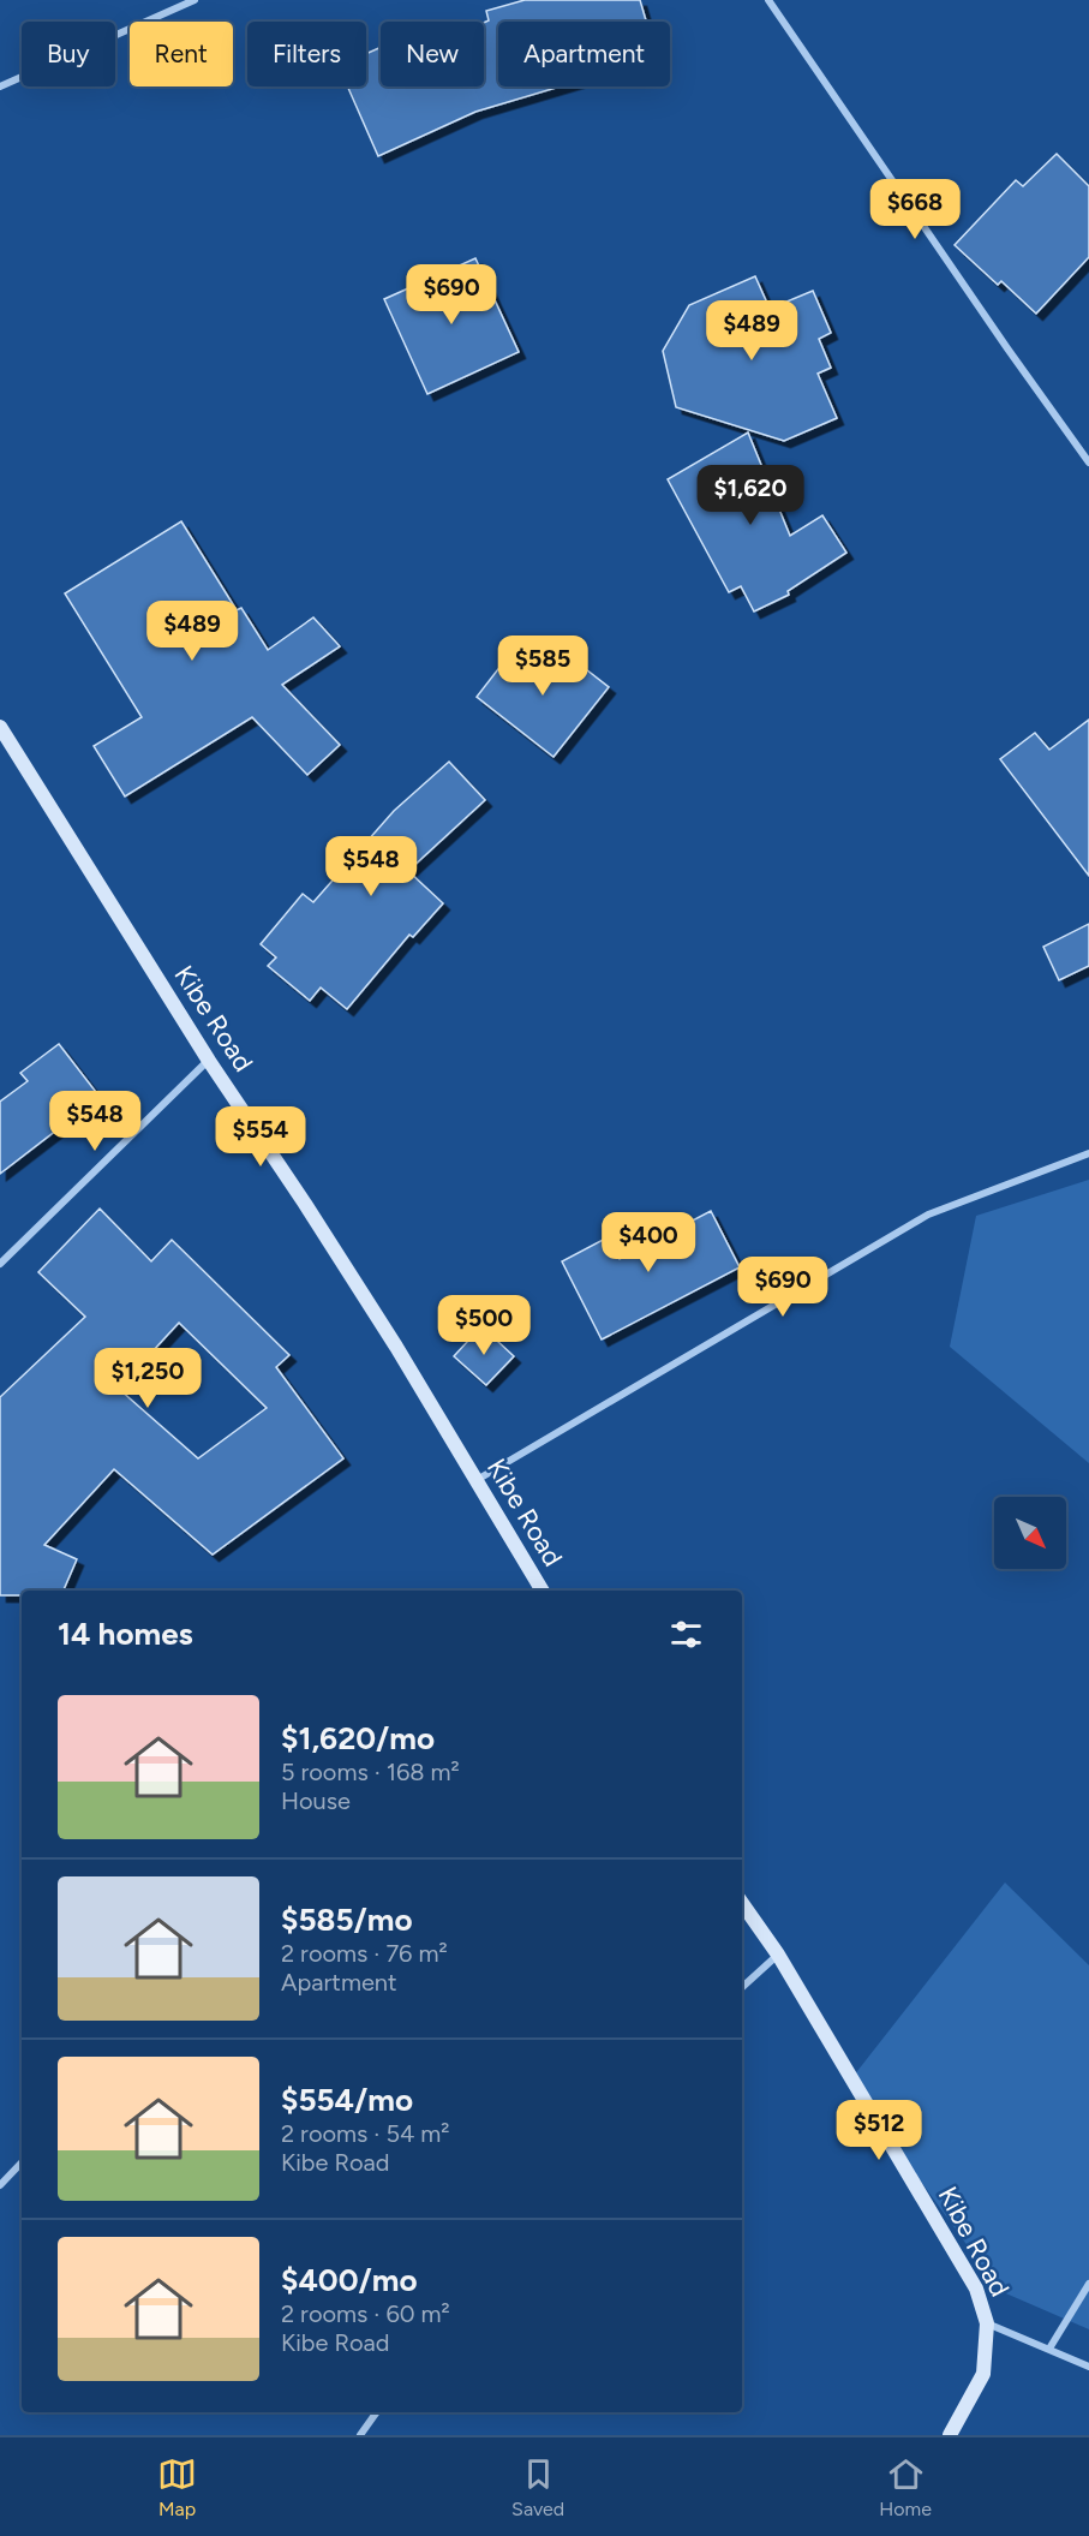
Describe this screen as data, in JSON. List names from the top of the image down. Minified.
{"streets":{"street":["Kibe Road"]},"north":"bottom right","page":{"chip":["Buy","Rent","Filters","New","Apartment"],"price":["$668","$690","$489","$1,620","$489","$585","$548","$548","$554","$400","$690","$500","$1,250","$512"],"heading":"14 homes","list":[{"name":"$1,620/mo","note":"5 rooms · 168 m² · House"},{"name":"$585/mo","note":"2 rooms · 76 m² · Apartment"},{"name":"$554/mo","note":"2 rooms · 54 m² · Kibe Road"},{"name":"$400/mo","note":"2 rooms · 60 m² · Kibe Road"}],"tabs":["Map","Saved","Home"]}}
